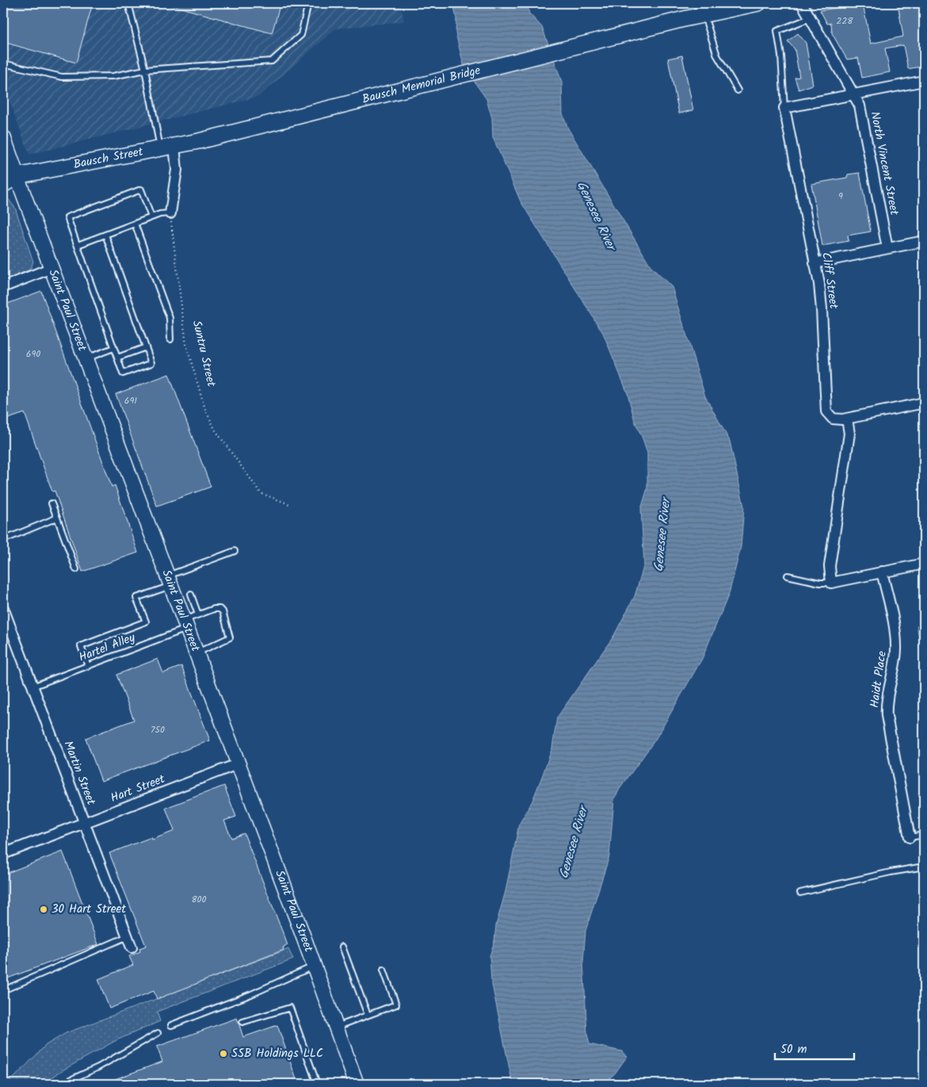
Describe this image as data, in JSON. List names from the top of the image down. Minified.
{"streets":{"main road":["Bausch Memorial Bridge","Bausch Street","Saint Paul Street"],"street":["North Vincent Street","Cliff Street","Haidt Place","Martin Street","Hart Street"],"lane":["Hartel Alley"],"path":["Suntru Street"]},"crossings":[["Bausch Memorial Bridge","Bausch Street"],["Bausch Street","Saint Paul Street"],["Saint Paul Street","Hartel Alley"],["Saint Paul Street","Hart Street"],["Hartel Alley","Martin Street"],["Martin Street","Hart Street"]],"water":["Genesee River"],"places":["30 Hart Street","SSB Holdings LLC"],"house_numbers":["228","9","690","691","750","800"],"scale_bar":"50 m"}
